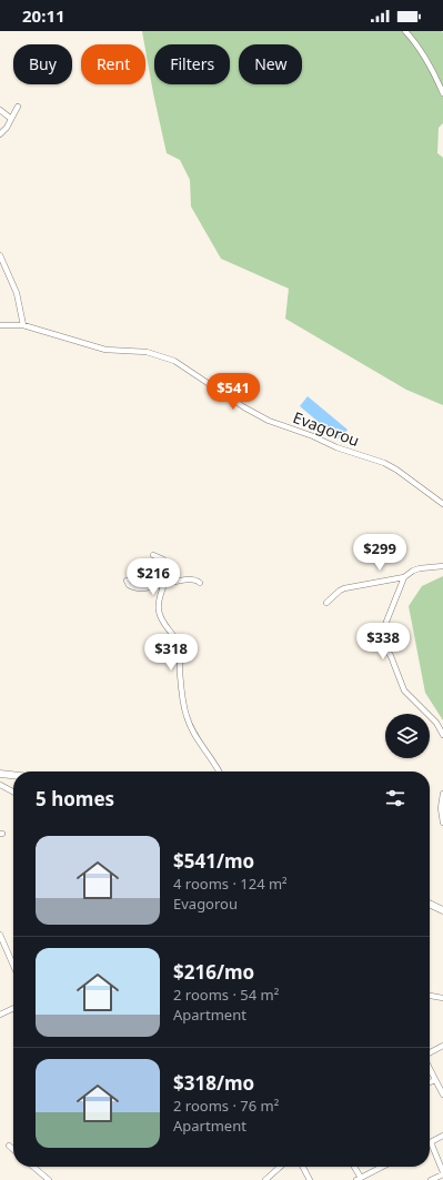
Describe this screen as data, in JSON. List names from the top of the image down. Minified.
{"streets":{"street":["Evagorou"]},"page":{"status":"20:11","chip":["Buy","Rent","Filters","New"],"price":["$541","$299","$216","$338","$318"],"heading":"5 homes","list":[{"name":"$541/mo","note":"4 rooms · 124 m² · Evagorou"},{"name":"$216/mo","note":"2 rooms · 54 m² · Apartment"},{"name":"$318/mo","note":"2 rooms · 76 m² · Apartment"}]}}
